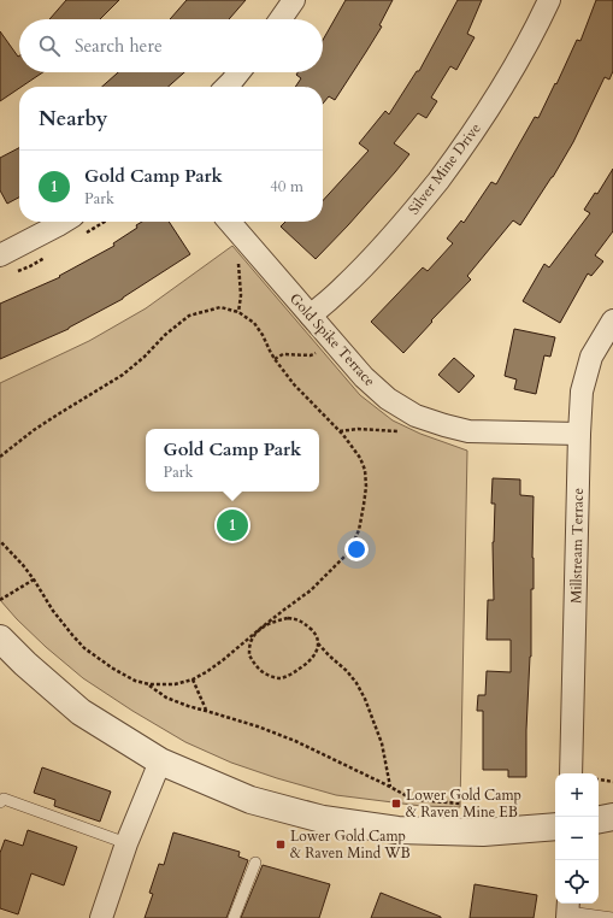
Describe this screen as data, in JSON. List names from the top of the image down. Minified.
{"streets":{"street":["Silver Mine Drive","Gold Spike Terrace","Millstream Terrace"]},"crossings":[["Silver Mine Drive","Gold Spike Terrace"],["Gold Spike Terrace","Millstream Terrace"]],"places":{"transit":["Lower Gold Camp & Raven Mine EB","Lower Gold Camp & Raven Mind WB"]},"page":{"search":"Search here","heading":"Nearby","list":[{"mark":"1","name":"Gold Camp Park","note":"Park","value":"40 m"}],"popup":["Gold Camp Park","Park"],"pins":"1","map_buttons":["+","−"]}}
